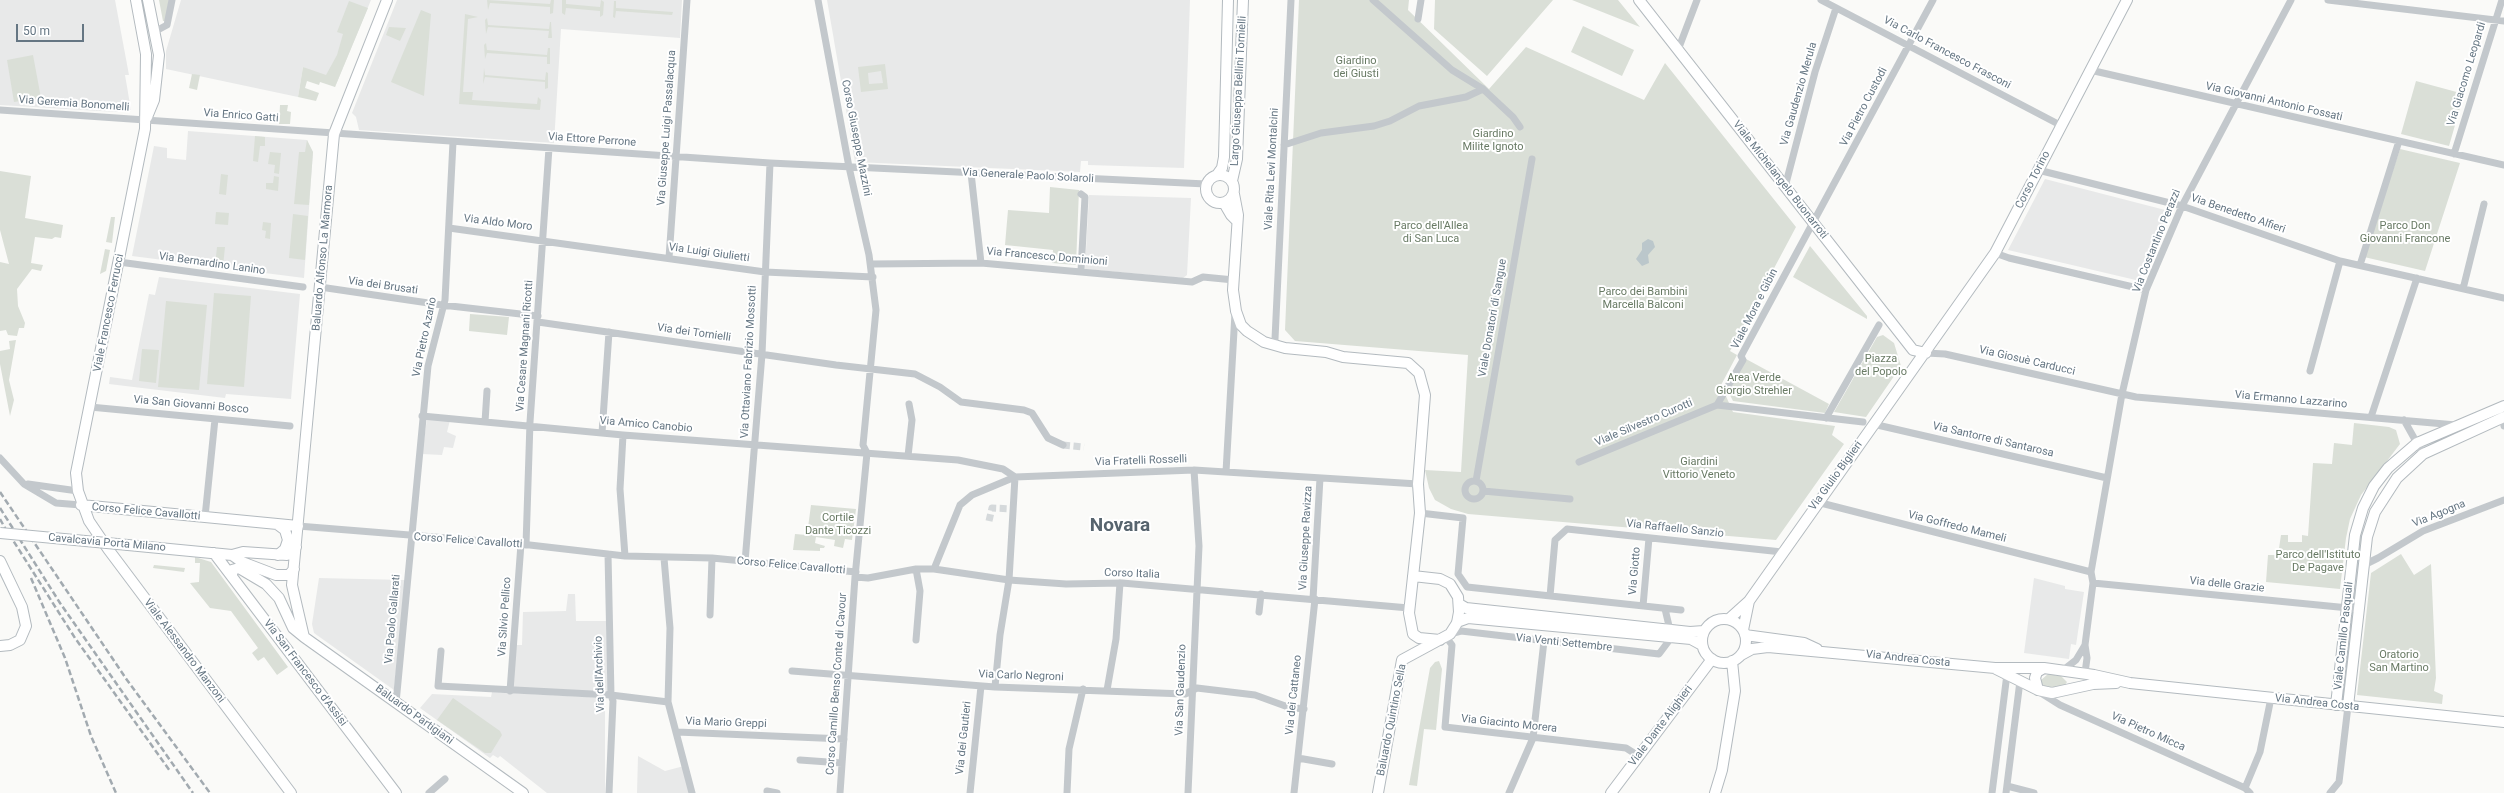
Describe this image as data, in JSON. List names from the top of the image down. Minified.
{"streets":{"street":["Via Carlo Francesco Frasconi","Via Giacomo Leopardi","Largo Giuseppa Bellini Tornielli","Via Gaudenzio Merula","Via Giovanni Antonio Fossati","Via Geremia Bonomelli","Via Pietro Custodi","Via Enrico Gatti","Via Giuseppe Luigi Passalacqua","Corso Giuseppe Mazzini","Via Ettore Perrone","Viale Rita Levi Montalcini","Via Generale Paolo Solaroli","Viale Michelangelo Buonarroti","Corso Torino","Via Benedetto Alfieri","Via Aldo Moro","Via Costantino Perazzi","Via Luigi Giulietti","Via Francesco Dominioni","Baluardo Alfonso La Marmora","Via Bernardino Lanino","Via dei Brusati","Viale Mora e Gibin","Viale Francesco Ferrucci","Viale Donatori di Sangue","Via dei Tornielli","Via Pietro Azario","Via Cesare Magnani Ricotti","Via Giosuè Carducci","Via Ottaviano Fabrizio Mossotti","Via Ermanno Lazzarino","Via San Giovanni Bosco","Viale Silvestro Curotti","Via Amico Canobio","Via Santorre di Santarosa","Via Fratelli Rosselli","Via Giulio Biglieri","Corso Felice Cavallotti","Via Agogna","Via Goffredo Mameli","Via Raffaello Sanzio","Via Giuseppe Ravizza","Cavalcavia Porta Milano","Via Giotto","Corso Italia","Via delle Grazie","Via Silvio Pellico","Via Paolo Gallarati","Viale Camillo Pasquali","Via Venti Settembre","Viale Alessandro Manzoni","Via Andrea Costa","Via San Francesco d'Assisi","Via dell'Archivio","Via Carlo Negroni","Corso Camillo Benso Conte di Cavour","Via San Gaudenzio","Via dei Cattaneo","Baluardo Partigiani","Baluardo Quintino Sella","Via Mario Greppi","Via Giacinto Morera","Viale Dante Alighieri","Via Pietro Micca","Via dei Gautieri"]},"crossings":[["Via Carlo Francesco Frasconi","Via Gaudenzio Merula"],["Via Carlo Francesco Frasconi","Via Pietro Custodi"],["Via Carlo Francesco Frasconi","Corso Torino"],["Via Giacomo Leopardi","Via Giovanni Antonio Fossati"],["Largo Giuseppa Bellini Tornielli","Via Generale Paolo Solaroli"],["Via Gaudenzio Merula","Viale Michelangelo Buonarroti"],["Via Giovanni Antonio Fossati","Corso Torino"],["Via Giovanni Antonio Fossati","Via Costantino Perazzi"],["Via Geremia Bonomelli","Via Enrico Gatti"],["Via Geremia Bonomelli","Viale Francesco Ferrucci"],["Via Pietro Custodi","Viale Michelangelo Buonarroti"],["Via Pietro Custodi","Viale Mora e Gibin"],["Via Enrico Gatti","Via Ettore Perrone"],["Via Enrico Gatti","Baluardo Alfonso La Marmora"],["Via Enrico Gatti","Viale Francesco Ferrucci"],["Via Giuseppe Luigi Passalacqua","Via Ettore Perrone"],["Via Giuseppe Luigi Passalacqua","Via Luigi Giulietti"],["Corso Giuseppe Mazzini","Via Ettore Perrone"],["Corso Giuseppe Mazzini","Via Generale Paolo Solaroli"],["Corso Giuseppe Mazzini","Via Luigi Giulietti"],["Corso Giuseppe Mazzini","Via Francesco Dominioni"],["Corso Giuseppe Mazzini","Via dei Tornielli"],["Corso Giuseppe Mazzini","Via Amico Canobio"],["Corso Giuseppe Mazzini","Via Fratelli Rosselli"],["Via Ettore Perrone","Via Generale Paolo Solaroli"],["Via Ettore Perrone","Baluardo Alfonso La Marmora"],["Via Ettore Perrone","Via Pietro Azario"],["Via Ettore Perrone","Via Cesare Magnani Ricotti"],["Via Ettore Perrone","Via Ottaviano Fabrizio Mossotti"],["Viale Michelangelo Buonarroti","Corso Torino"],["Viale Michelangelo Buonarroti","Viale Mora e Gibin"],["Viale Michelangelo Buonarroti","Via Giosuè Carducci"],["Viale Michelangelo Buonarroti","Via Giulio Biglieri"],["Corso Torino","Via Benedetto Alfieri"],["Corso Torino","Via Giosuè Carducci"],["Corso Torino","Via Giulio Biglieri"],["Via Benedetto Alfieri","Via Costantino Perazzi"],["Via Aldo Moro","Via Luigi Giulietti"],["Via Aldo Moro","Via Pietro Azario"],["Via Aldo Moro","Via Cesare Magnani Ricotti"],["Via Costantino Perazzi","Via Giosuè Carducci"],["Via Costantino Perazzi","Via Ermanno Lazzarino"],["Via Costantino Perazzi","Via Santorre di Santarosa"],["Via Costantino Perazzi","Via Goffredo Mameli"],["Via Costantino Perazzi","Via delle Grazie"],["Via Costantino Perazzi","Via Andrea Costa"],["Via Luigi Giulietti","Via Cesare Magnani Ricotti"],["Via Luigi Giulietti","Via Ottaviano Fabrizio Mossotti"],["Baluardo Alfonso La Marmora","Via dei Brusati"],["Baluardo Alfonso La Marmora","Corso Felice Cavallotti"],["Baluardo Alfonso La Marmora","Baluardo Partigiani"],["Via Bernardino Lanino","Viale Francesco Ferrucci"],["Via dei Brusati","Via dei Tornielli"],["Via dei Brusati","Via Pietro Azario"],["Via dei Brusati","Via Cesare Magnani Ricotti"],["Viale Mora e Gibin","Viale Silvestro Curotti"],["Viale Mora e Gibin","Via Santorre di Santarosa"],["Viale Francesco Ferrucci","Via San Giovanni Bosco"],["Viale Francesco Ferrucci","Corso Felice Cavallotti"],["Viale Francesco Ferrucci","Viale Alessandro Manzoni"],["Via dei Tornielli","Via Cesare Magnani Ricotti"],["Via dei Tornielli","Via Ottaviano Fabrizio Mossotti"],["Via Pietro Azario","Via Amico Canobio"],["Via Pietro Azario","Corso Felice Cavallotti"],["Via Pietro Azario","Via Paolo Gallarati"],["Via Cesare Magnani Ricotti","Via Amico Canobio"],["Via Cesare Magnani Ricotti","Corso Felice Cavallotti"],["Via Cesare Magnani Ricotti","Via Silvio Pellico"],["Via Giosuè Carducci","Via Ermanno Lazzarino"],["Via Giosuè Carducci","Via Giulio Biglieri"],["Via Ottaviano Fabrizio Mossotti","Via Amico Canobio"],["Via Ottaviano Fabrizio Mossotti","Corso Felice Cavallotti"],["Via Ermanno Lazzarino","Viale Camillo Pasquali"],["Viale Silvestro Curotti","Via Santorre di Santarosa"],["Via Amico Canobio","Via Fratelli Rosselli"],["Via Santorre di Santarosa","Via Giulio Biglieri"],["Via Fratelli Rosselli","Via Giuseppe Ravizza"],["Via Fratelli Rosselli","Via San Gaudenzio"],["Via Giulio Biglieri","Via Goffredo Mameli"],["Via Giulio Biglieri","Via Raffaello Sanzio"],["Via Giulio Biglieri","Via Venti Settembre"],["Via Giulio Biglieri","Via Andrea Costa"],["Via Giulio Biglieri","Viale Dante Alighieri"],["Corso Felice Cavallotti","Corso Italia"],["Corso Felice Cavallotti","Via Silvio Pellico"],["Corso Felice Cavallotti","Via Paolo Gallarati"],["Corso Felice Cavallotti","Viale Alessandro Manzoni"],["Corso Felice Cavallotti","Via dell'Archivio"],["Corso Felice Cavallotti","Corso Camillo Benso Conte di Cavour"],["Corso Felice Cavallotti","Via Mario Greppi"],["Via Agogna","Viale Camillo Pasquali"],["Via Raffaello Sanzio","Via Giotto"],["Via Giuseppe Ravizza","Corso Italia"],["Via Giuseppe Ravizza","Via dei Cattaneo"],["Cavalcavia Porta Milano","Via San Francesco d'Assisi"],["Corso Italia","Via Venti Settembre"],["Corso Italia","Corso Camillo Benso Conte di Cavour"],["Corso Italia","Via San Gaudenzio"],["Corso Italia","Via dei Cattaneo"],["Corso Italia","Baluardo Quintino Sella"],["Corso Italia","Via Giacinto Morera"],["Via delle Grazie","Viale Camillo Pasquali"],["Via Paolo Gallarati","Baluardo Partigiani"],["Viale Camillo Pasquali","Via Andrea Costa"],["Via Venti Settembre","Via Andrea Costa"],["Via Venti Settembre","Baluardo Quintino Sella"],["Via Venti Settembre","Via Giacinto Morera"],["Via Venti Settembre","Viale Dante Alighieri"],["Via Andrea Costa","Viale Dante Alighieri"],["Via Andrea Costa","Via Pietro Micca"],["Via San Francesco d'Assisi","Baluardo Partigiani"],["Via Carlo Negroni","Corso Camillo Benso Conte di Cavour"],["Via Carlo Negroni","Via San Gaudenzio"],["Via Carlo Negroni","Via dei Cattaneo"],["Via Carlo Negroni","Via dei Gautieri"],["Corso Camillo Benso Conte di Cavour","Via Mario Greppi"],["Baluardo Quintino Sella","Via Giacinto Morera"],["Via Giacinto Morera","Viale Dante Alighieri"]],"districts":["Novara"],"parks":["Giardino dei Giusti","Giardino Milite Ignoto","Parco dell'Allea di San Luca","Parco Don Giovanni Francone","Parco dei Bambini Marcella Balconi","Piazza del Popolo","Area Verde Giorgio Strehler","Giardini Vittorio Veneto","Cortile Dante Ticozzi","Parco dell'Istituto De Pagave","Oratorio San Martino"],"scale_bar":"50 m"}
